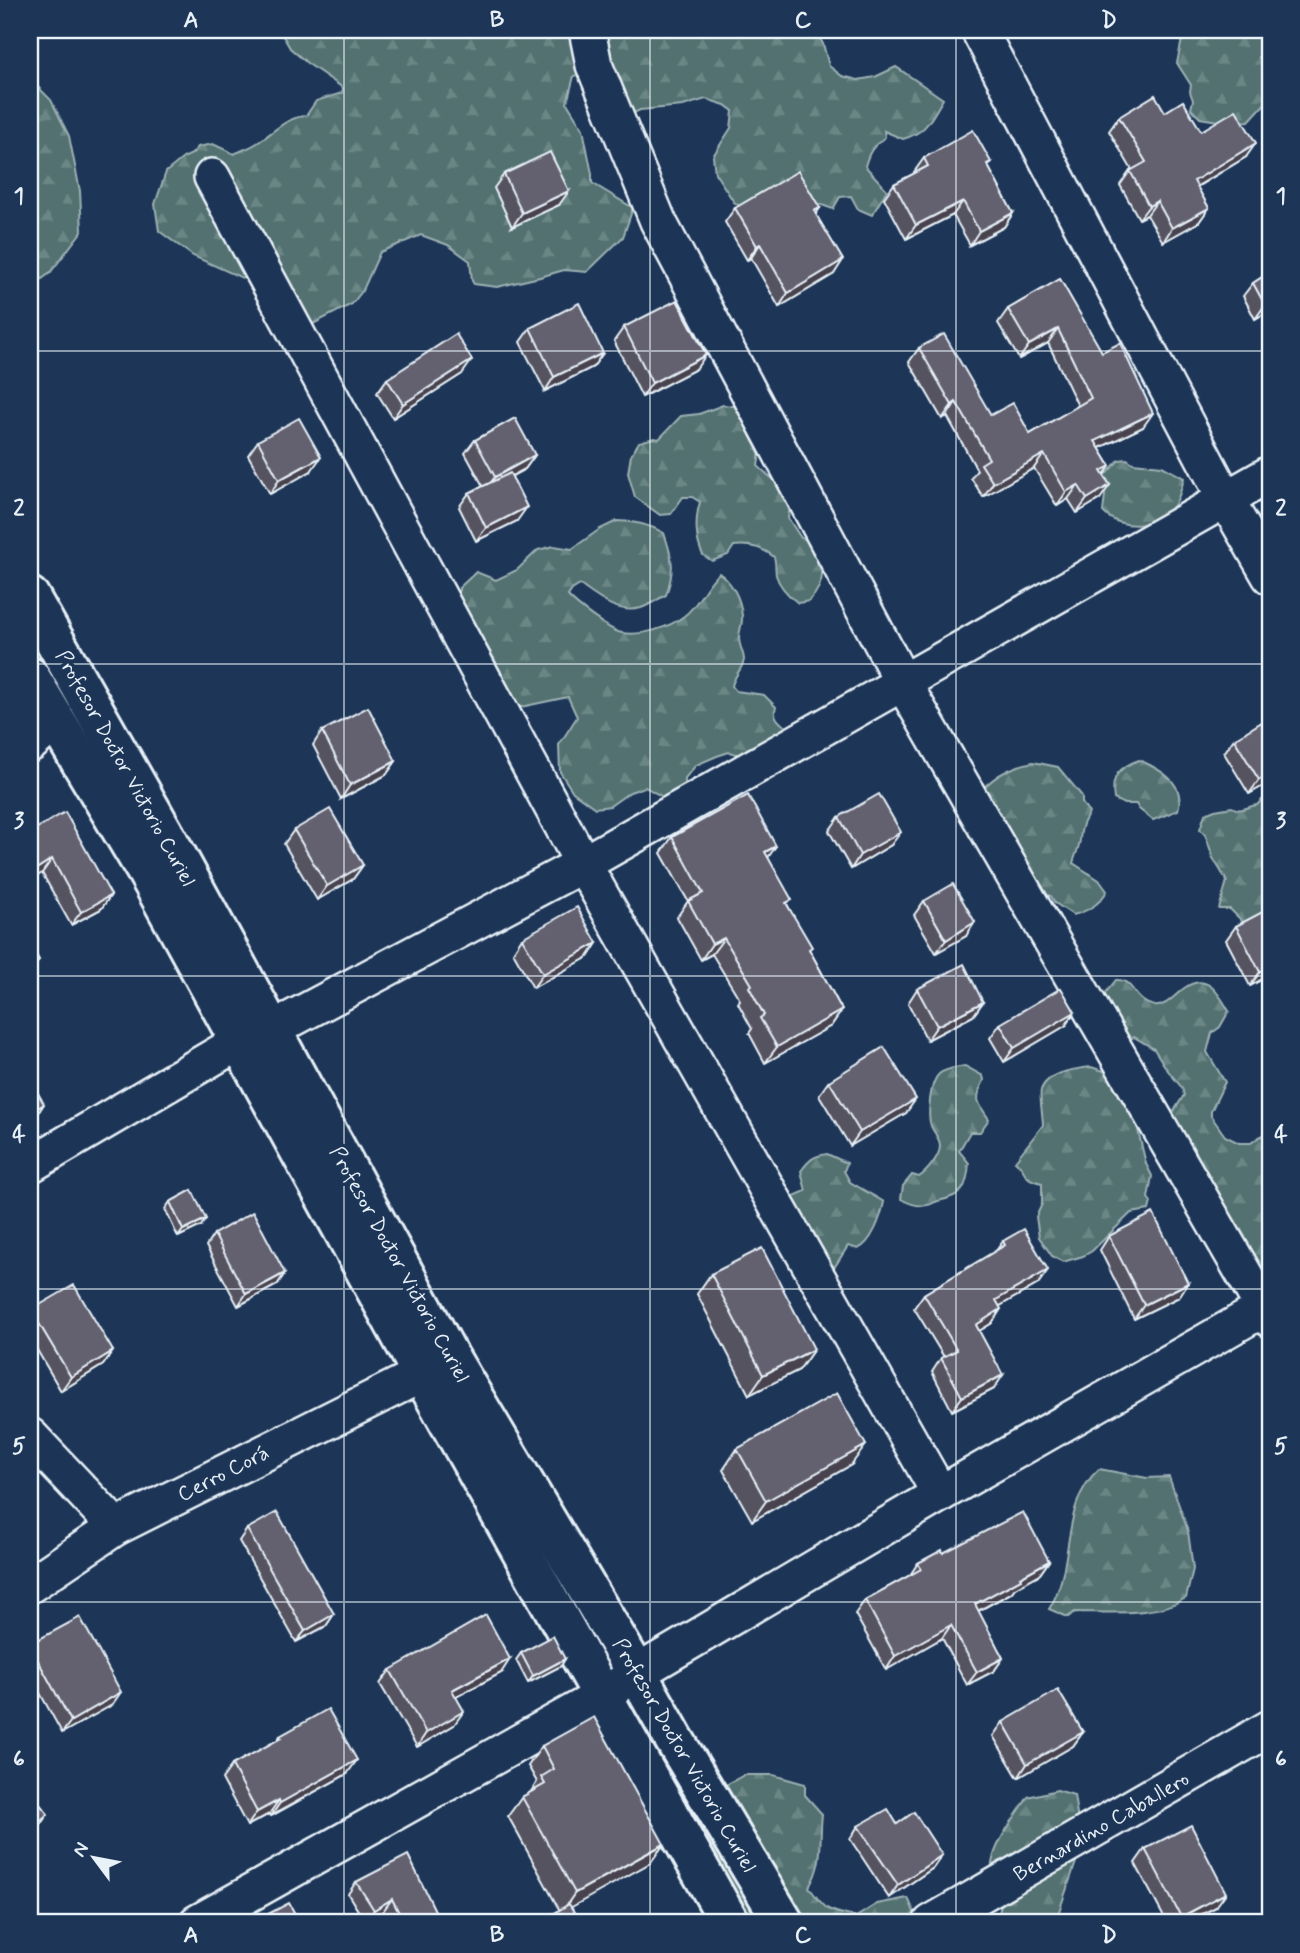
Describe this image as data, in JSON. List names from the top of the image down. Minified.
{"streets":{"main road":["Profesor Doctor Victorio Curiel"],"street":["Cerro Corá","Bernardino Caballero"]},"crossings":[["Profesor Doctor Victorio Curiel","Cerro Corá"]],"north":"top left","grid":{"columns":["A","B","C","D"],"rows":["1","2","3","4","5","6"]}}
